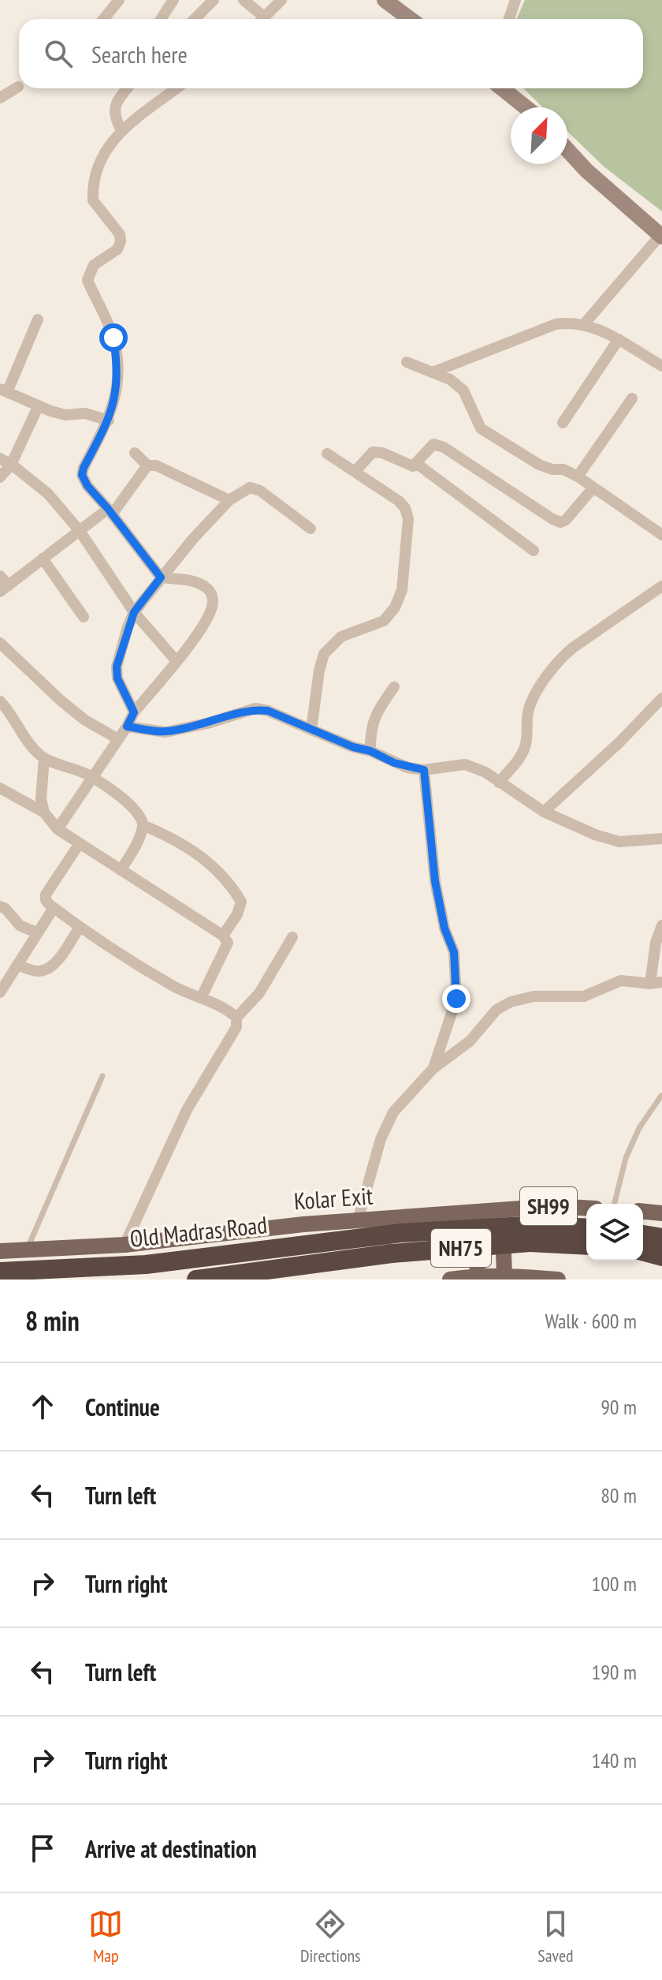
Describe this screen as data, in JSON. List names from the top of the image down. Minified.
{"streets":{"highway":["Old Madras Road","NH75"],"main road":["Kolar Exit","SH99"]},"crossings":[["Kolar Exit","SH99"],["Old Madras Road","NH75"]],"north":"top right","page":{"search":"Search here","heading":["8 min","Walk · 600 m"],"list":[["Continue","90 m"],["Turn left","80 m"],["Turn right","100 m"],["Turn left","190 m"],["Turn right","140 m"],"Arrive at destination"],"nav":["Map","Directions","Saved"]}}
